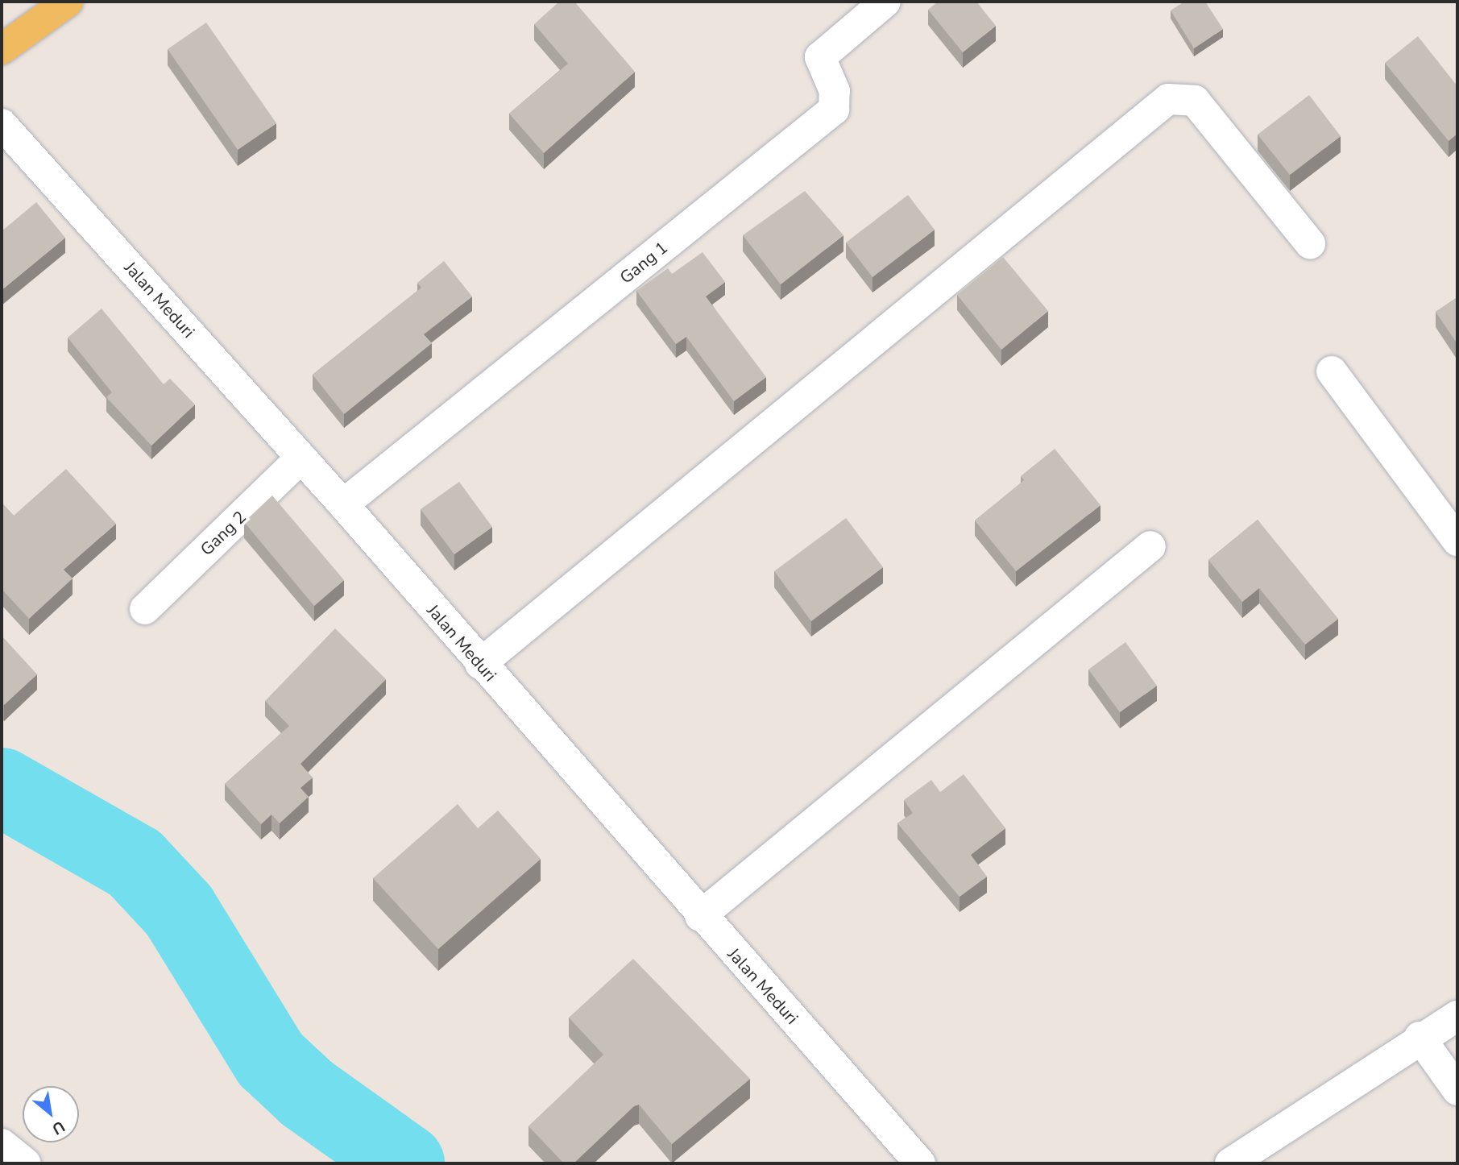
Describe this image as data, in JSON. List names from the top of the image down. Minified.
{"streets":{"street":["Gang 1","Jalan Meduri","Gang 2"]},"crossings":[["Gang 1","Jalan Meduri"],["Jalan Meduri","Gang 2"]],"north":"bottom right"}
